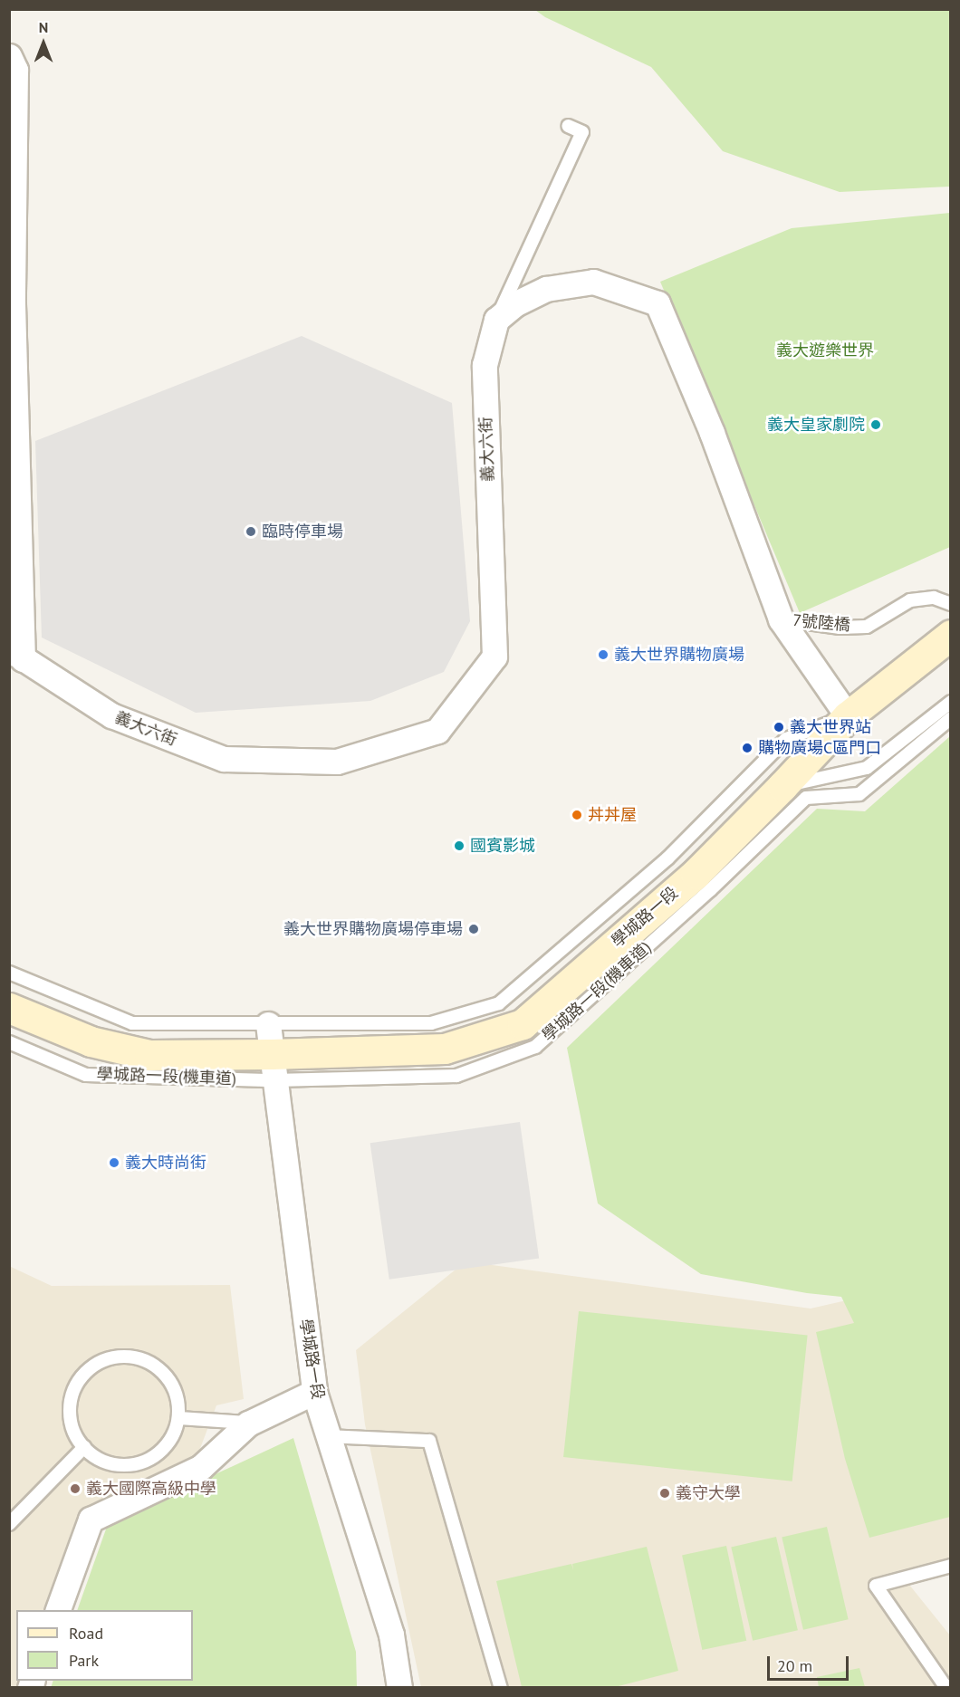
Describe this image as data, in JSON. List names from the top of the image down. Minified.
{"streets":{"main road":["學城路一段"],"street":["義大六街"],"lane":["7號陸橋","學城路一段(機車道)"]},"crossings":[["學城路一段","學城路一段(機車道)"]],"parks":["義大遊樂世界"],"places":["義大皇家劇院","臨時停車場","義大世界購物廣場","義大世界站","購物廣場C區門口","丼丼屋","國賓影城","義大世界購物廣場停車場","義大時尚街","義大國際高級中學","義守大學"],"legend":["Road","Park"],"scale_bar":"20 m","north":"top"}
